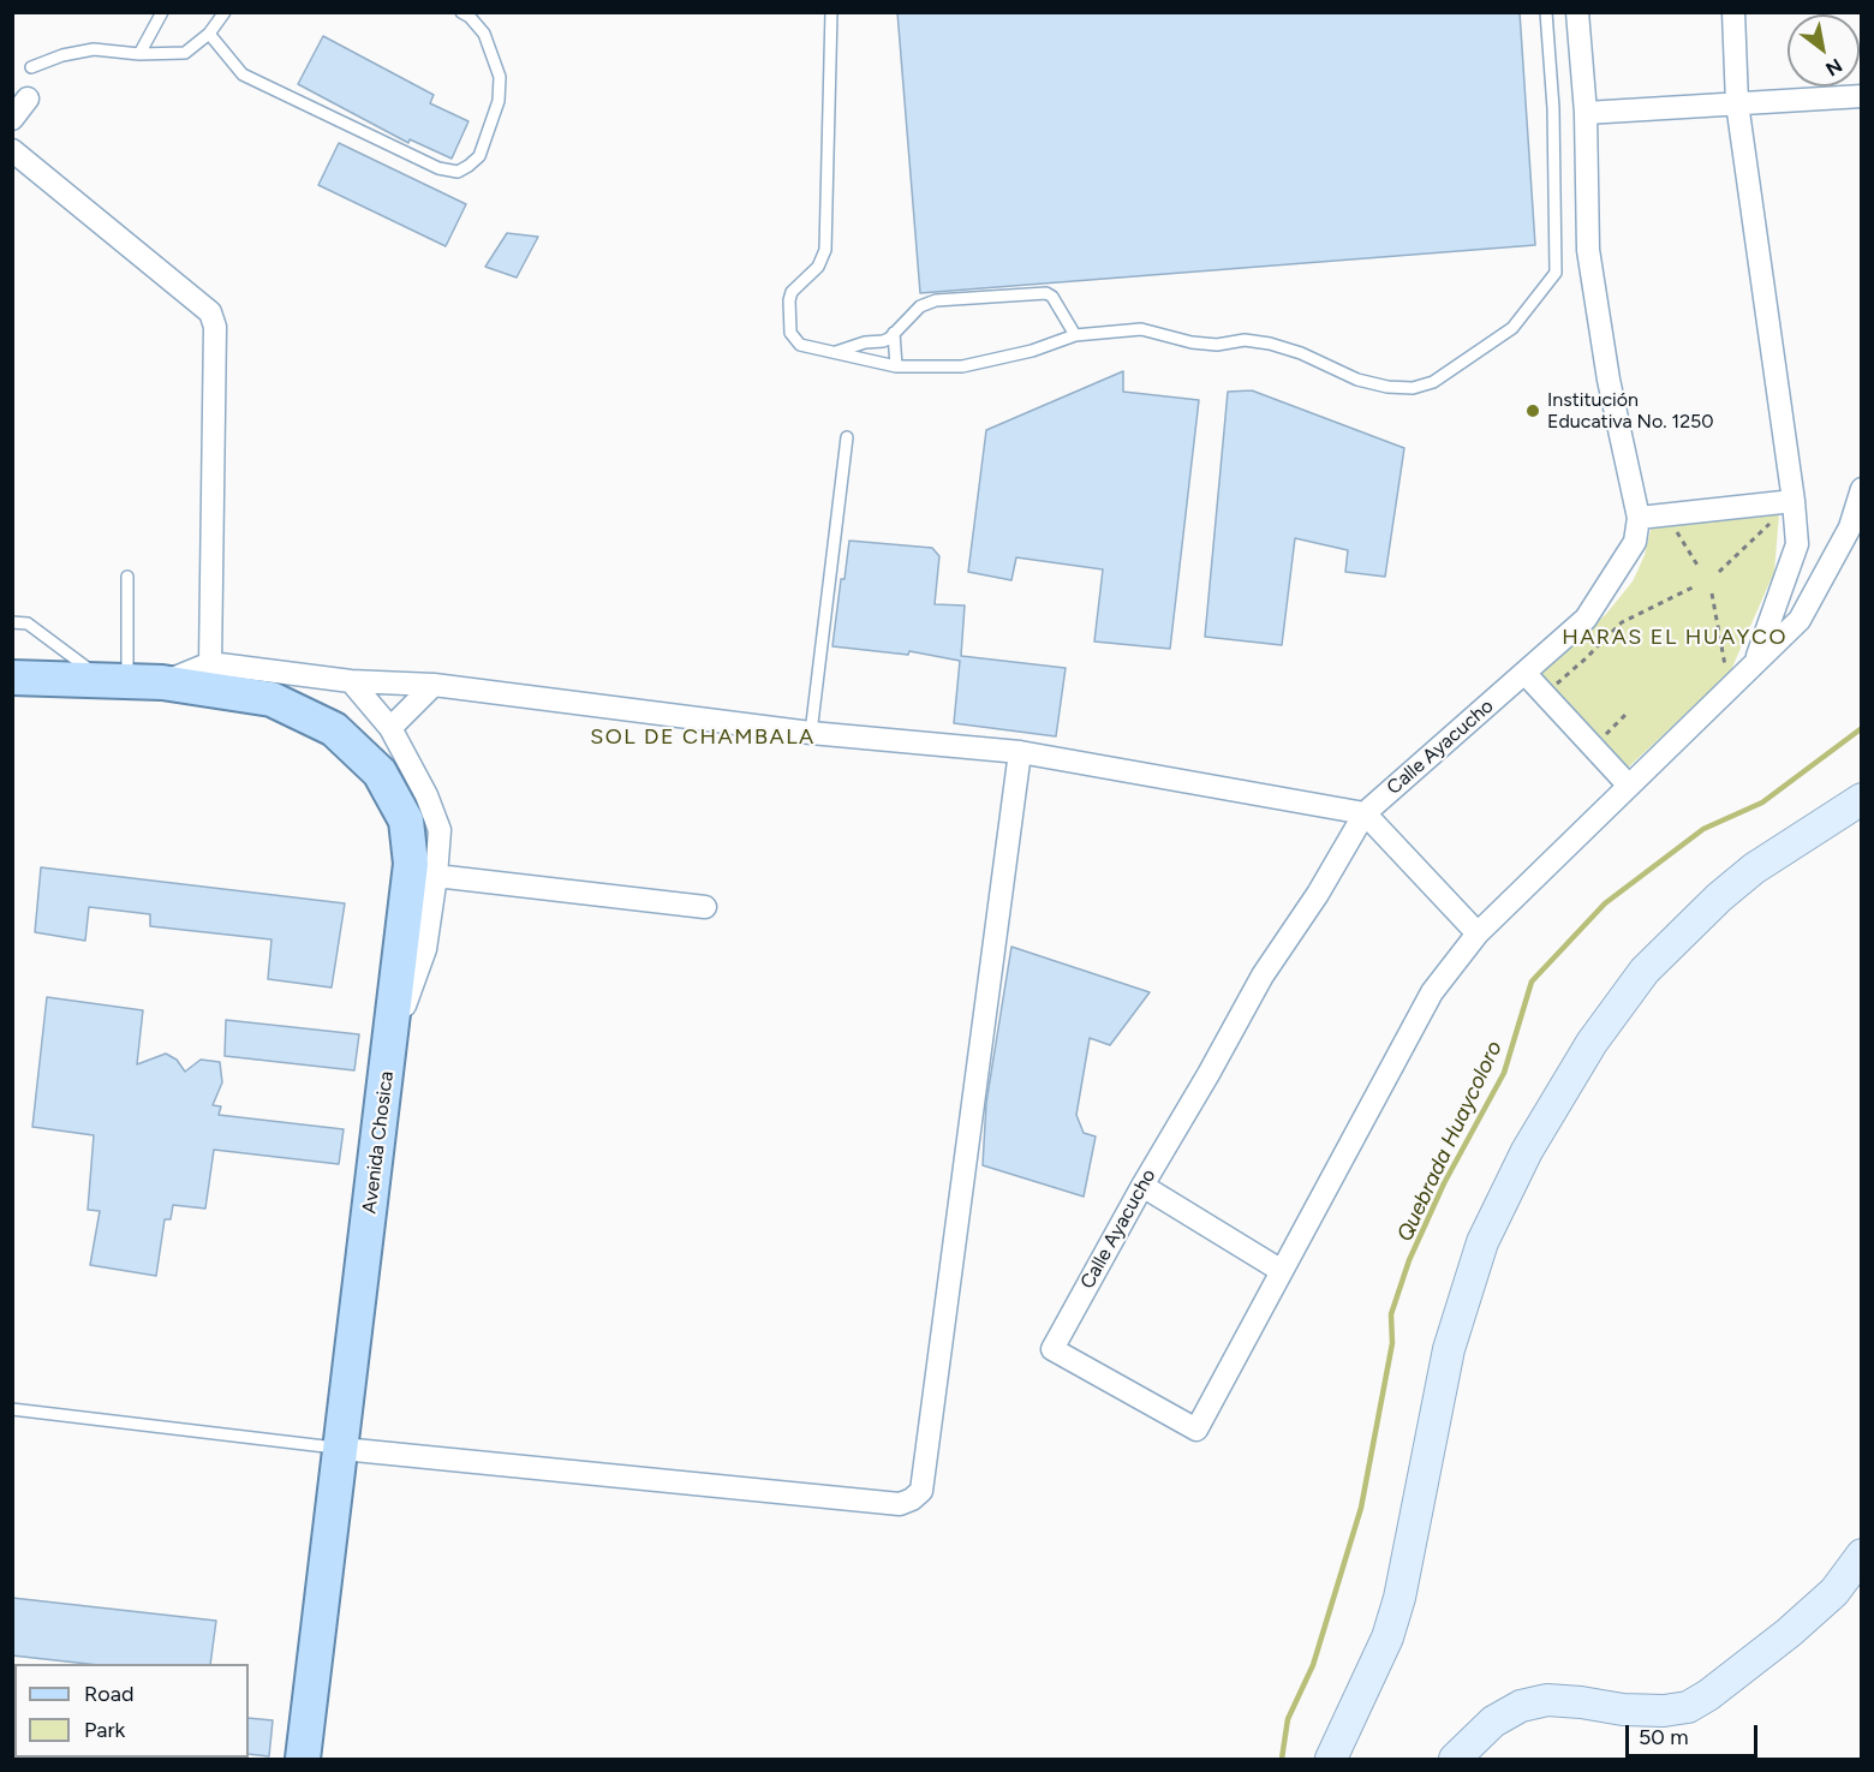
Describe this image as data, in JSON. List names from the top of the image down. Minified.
{"streets":{"main road":["Avenida Chosica"],"street":["Calle Ayacucho"]},"districts":["HARAS EL HUAYCO","SOL DE CHAMBALA"],"water":["Quebrada Huaycoloro"],"places":["Institución Educativa No. 1250"],"legend":["Road","Park"],"scale_bar":"50 m","north":"bottom right"}
